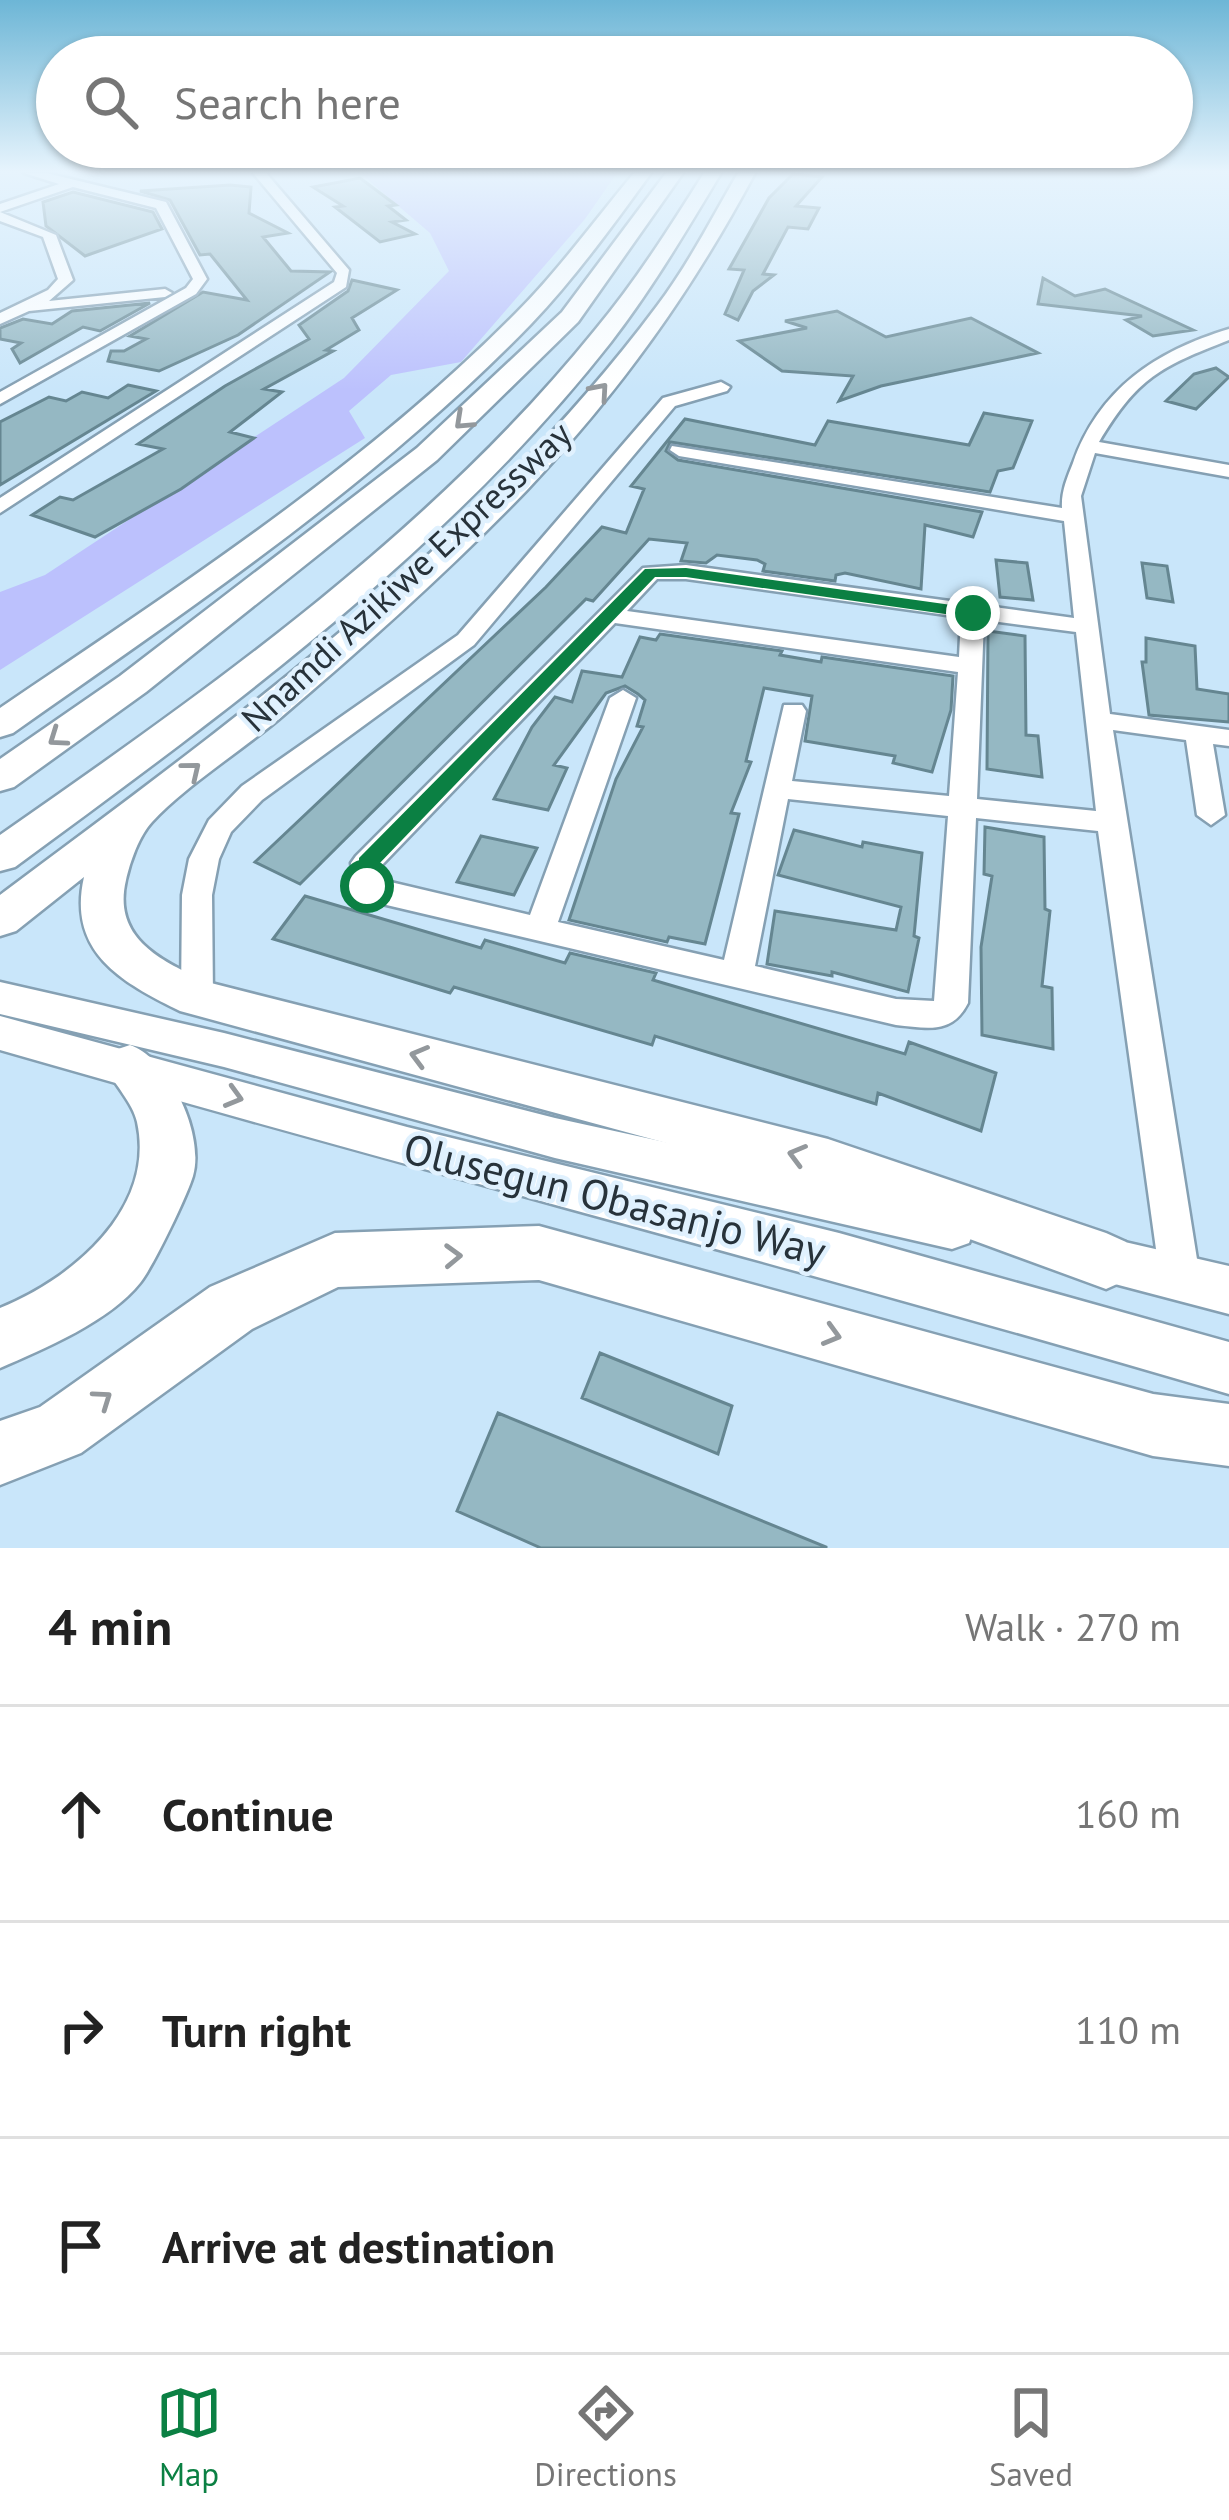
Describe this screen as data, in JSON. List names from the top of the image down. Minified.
{"streets":{"highway":["Nnamdi Azikiwe Expressway"],"main road":["Olusegun Obasanjo Way"]},"page":{"search":"Search here","heading":["4 min","Walk · 270 m"],"list":[["Continue","160 m"],["Turn right","110 m"],"Arrive at destination"],"nav":["Map","Directions","Saved"]}}
